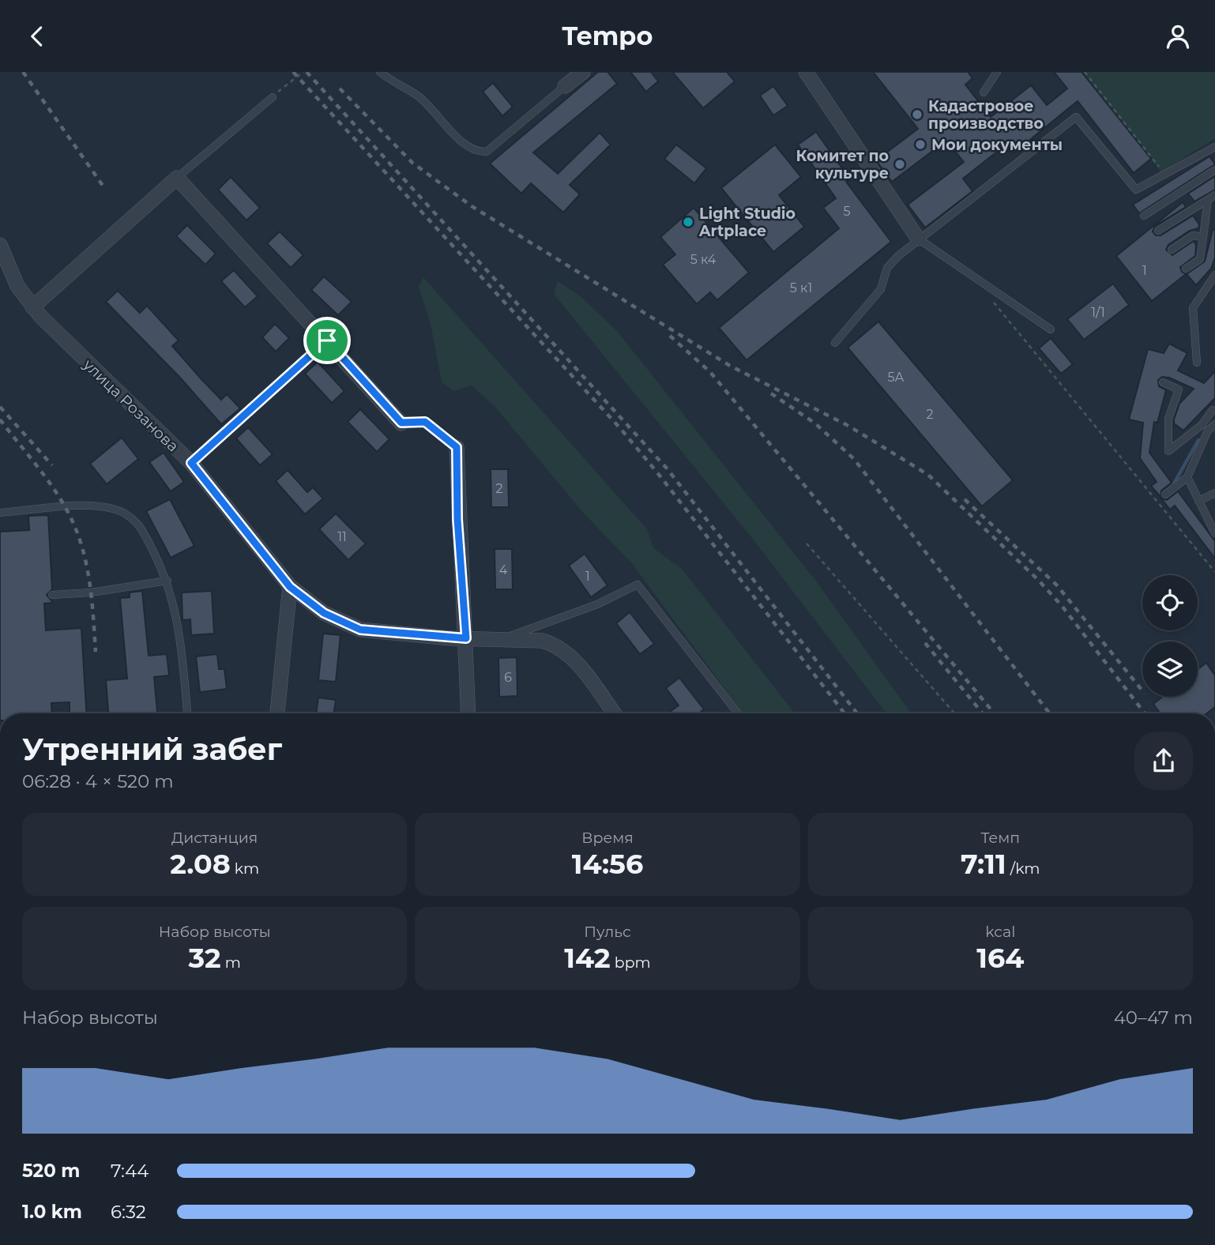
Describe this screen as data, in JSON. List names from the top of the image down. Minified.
{"streets":{"street":["улица Розанова"]},"places":["Кадастровое производство","Мои документы","Комитет по культуре","Light Studio Artplace"],"house_numbers":["5","5 к4","1","5 к1","1/1","5А","2","2","11","4","1","6"],"page":{"header":"Tempo","heading":["Утренний забег","06:28 · 4 × 520 m"],"stats":[["Дистанция","2.08 km"],["Время","14:56"],["Темп","7:11 /km"],["Набор высоты","32 m"],["Пульс","142 bpm"],["kcal","164"]],"chart":["Набор высоты","40–47 m"],"list":[{"name":"520 m","note":"7:44"},{"name":"1.0 km","note":"6:32"}]}}
